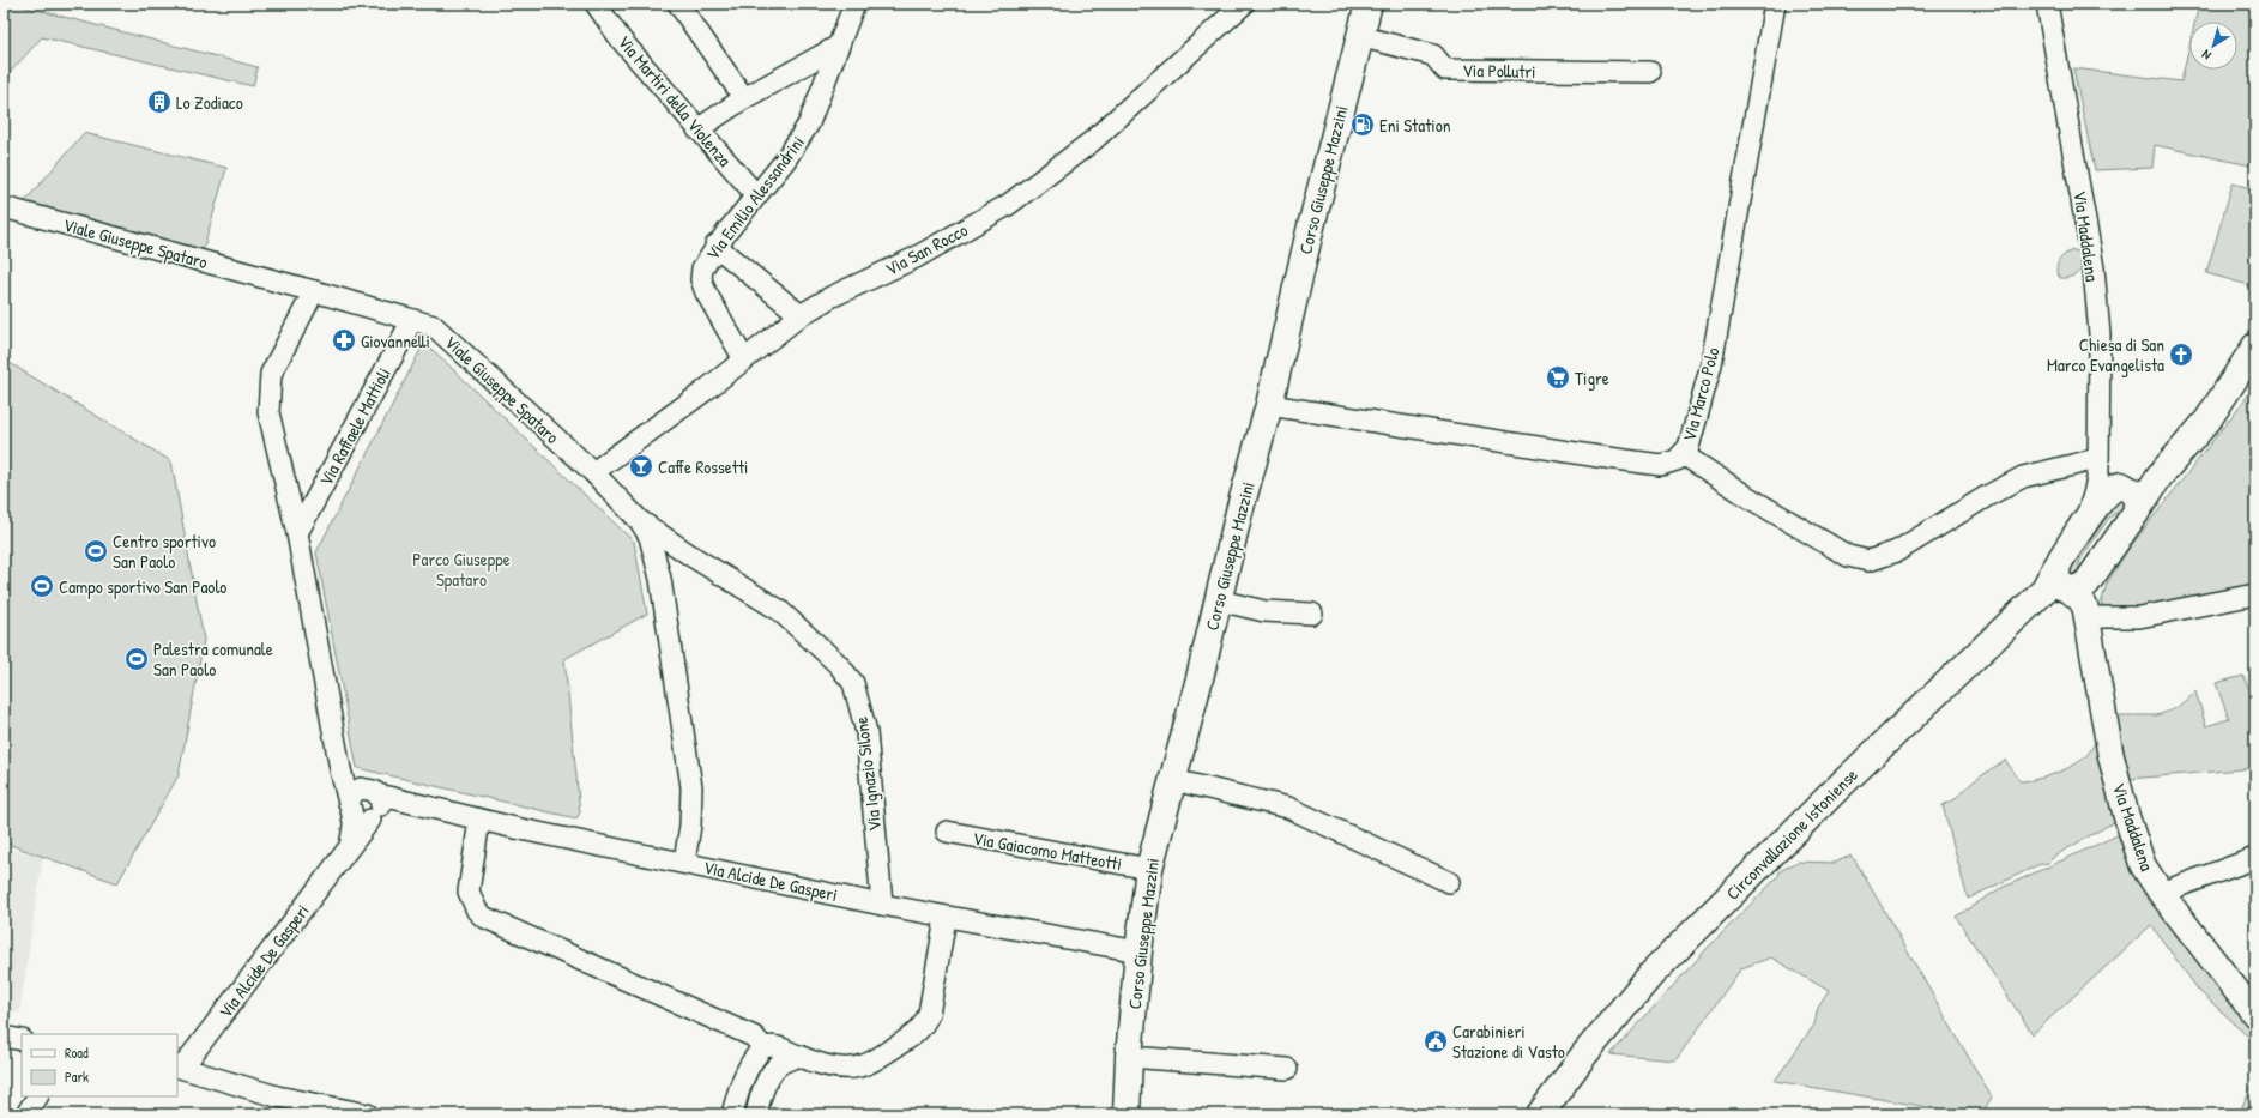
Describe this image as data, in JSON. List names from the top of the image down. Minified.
{"streets":{"main road":["Corso Giuseppe Mazzini","Circonvallazione Istoniense"],"street":["Via Pollutri","Via Martiri della Violenza","Via Emilio Alessandrini","Via Maddalena","Viale Giuseppe Spataro","Via San Rocco","Via Marco Polo","Via Raffaele Mattioli","Via Ignazio Silone","Via Gaiacomo Matteotti","Via Alcide De Gasperi"]},"crossings":[["Via Pollutri","Corso Giuseppe Mazzini"],["Via Martiri della Violenza","Via Emilio Alessandrini"],["Corso Giuseppe Mazzini","Via Marco Polo"],["Corso Giuseppe Mazzini","Via Gaiacomo Matteotti"],["Corso Giuseppe Mazzini","Via Alcide De Gasperi"],["Via Emilio Alessandrini","Via San Rocco"],["Via Maddalena","Circonvallazione Istoniense"],["Viale Giuseppe Spataro","Via San Rocco"],["Viale Giuseppe Spataro","Via Raffaele Mattioli"],["Viale Giuseppe Spataro","Via Ignazio Silone"],["Viale Giuseppe Spataro","Via Alcide De Gasperi"],["Via Ignazio Silone","Via Alcide De Gasperi"]],"parks":["Parco Giuseppe Spataro"],"places":{"building":["Lo Zodiaco"],"fuel station":["Eni Station"],"pharmacy":["Giovannelli"],"church":["Chiesa di San Marco Evangelista"],"supermarket":["Tigre"],"bar":["Caffe Rossetti"],"sports":["Centro sportivo San Paolo","Campo sportivo San Paolo","Palestra comunale San Paolo"],"public building":["Carabinieri Stazione di Vasto"]},"legend":["Road","Park"],"north":"bottom left"}
